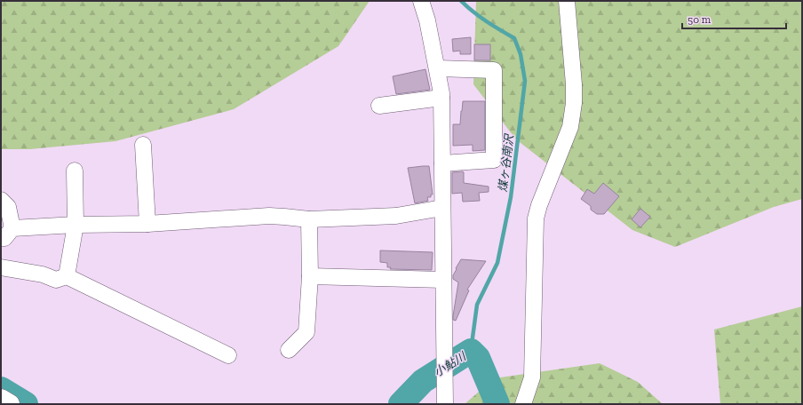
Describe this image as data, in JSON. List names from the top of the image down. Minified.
{"water":["煤ヶ谷南沢","小鮎川"],"scale_bar":"50 m"}
